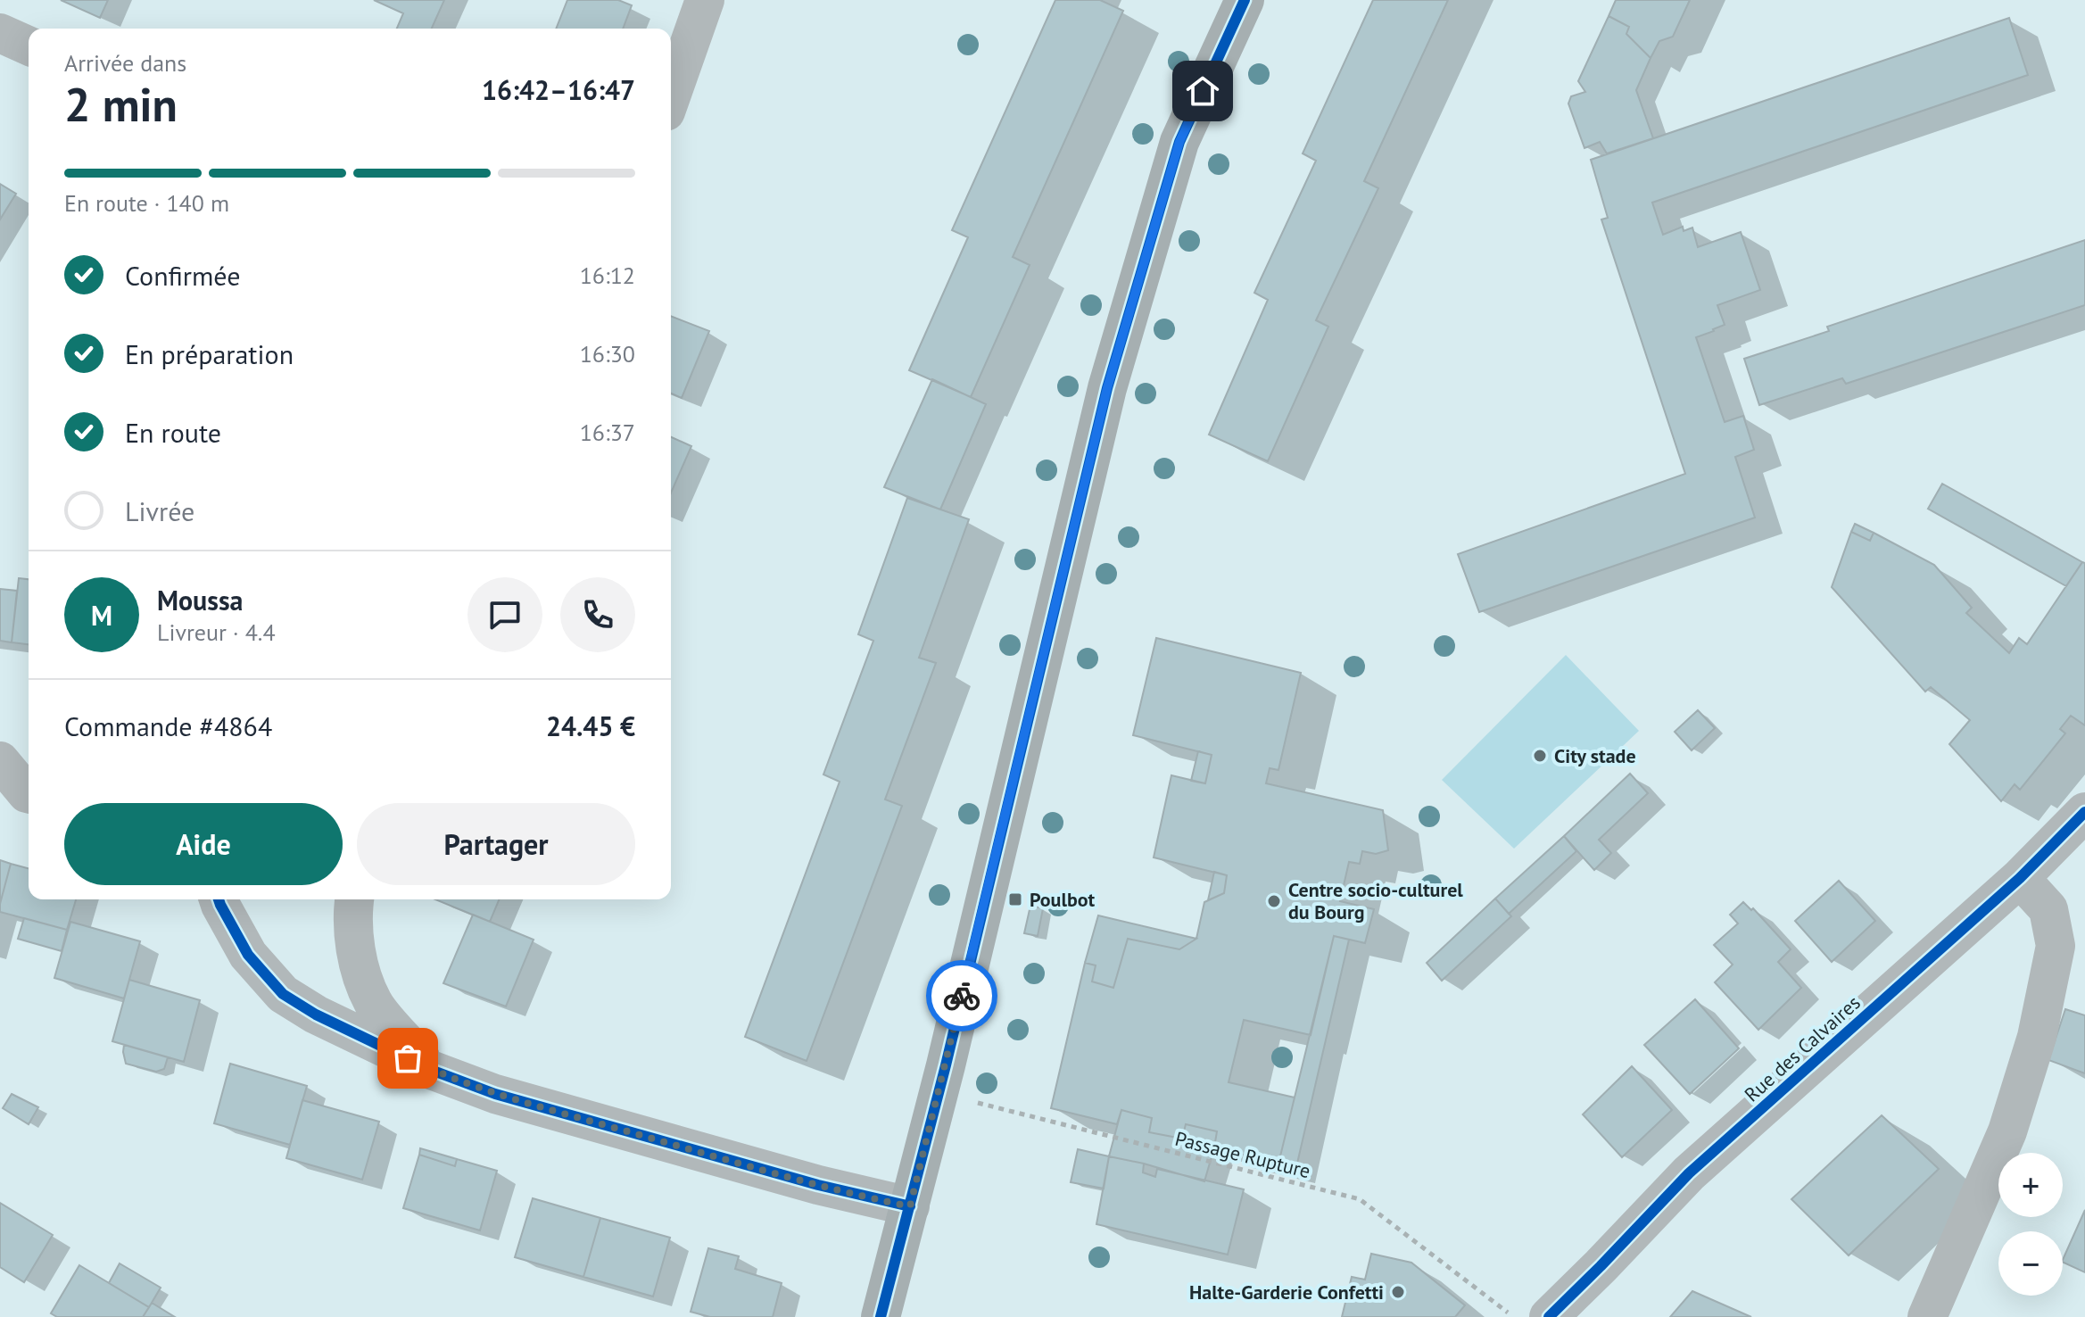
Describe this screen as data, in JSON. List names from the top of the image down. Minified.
{"streets":{"street":["Rue des Calvaires"],"path":["Passage Rupture"]},"places":{"other":["City stade","Centre socio-culturel du Bourg","Halte-Garderie Confetti"],"transit":["Poulbot"]},"page":{"heading":["2 min","Arrivée dans","16:42–16:47"],"panel":["Moussa","Livreur · 4.4","Commande #4864","24.45 €"],"bar":"En route · 140 m","list":[["Confirmée","16:12"],["En préparation","16:30"],["En route","16:37"],"Livrée"],"round":"M","buttons":["Aide","Partager"],"map_buttons":["+","−"]}}
